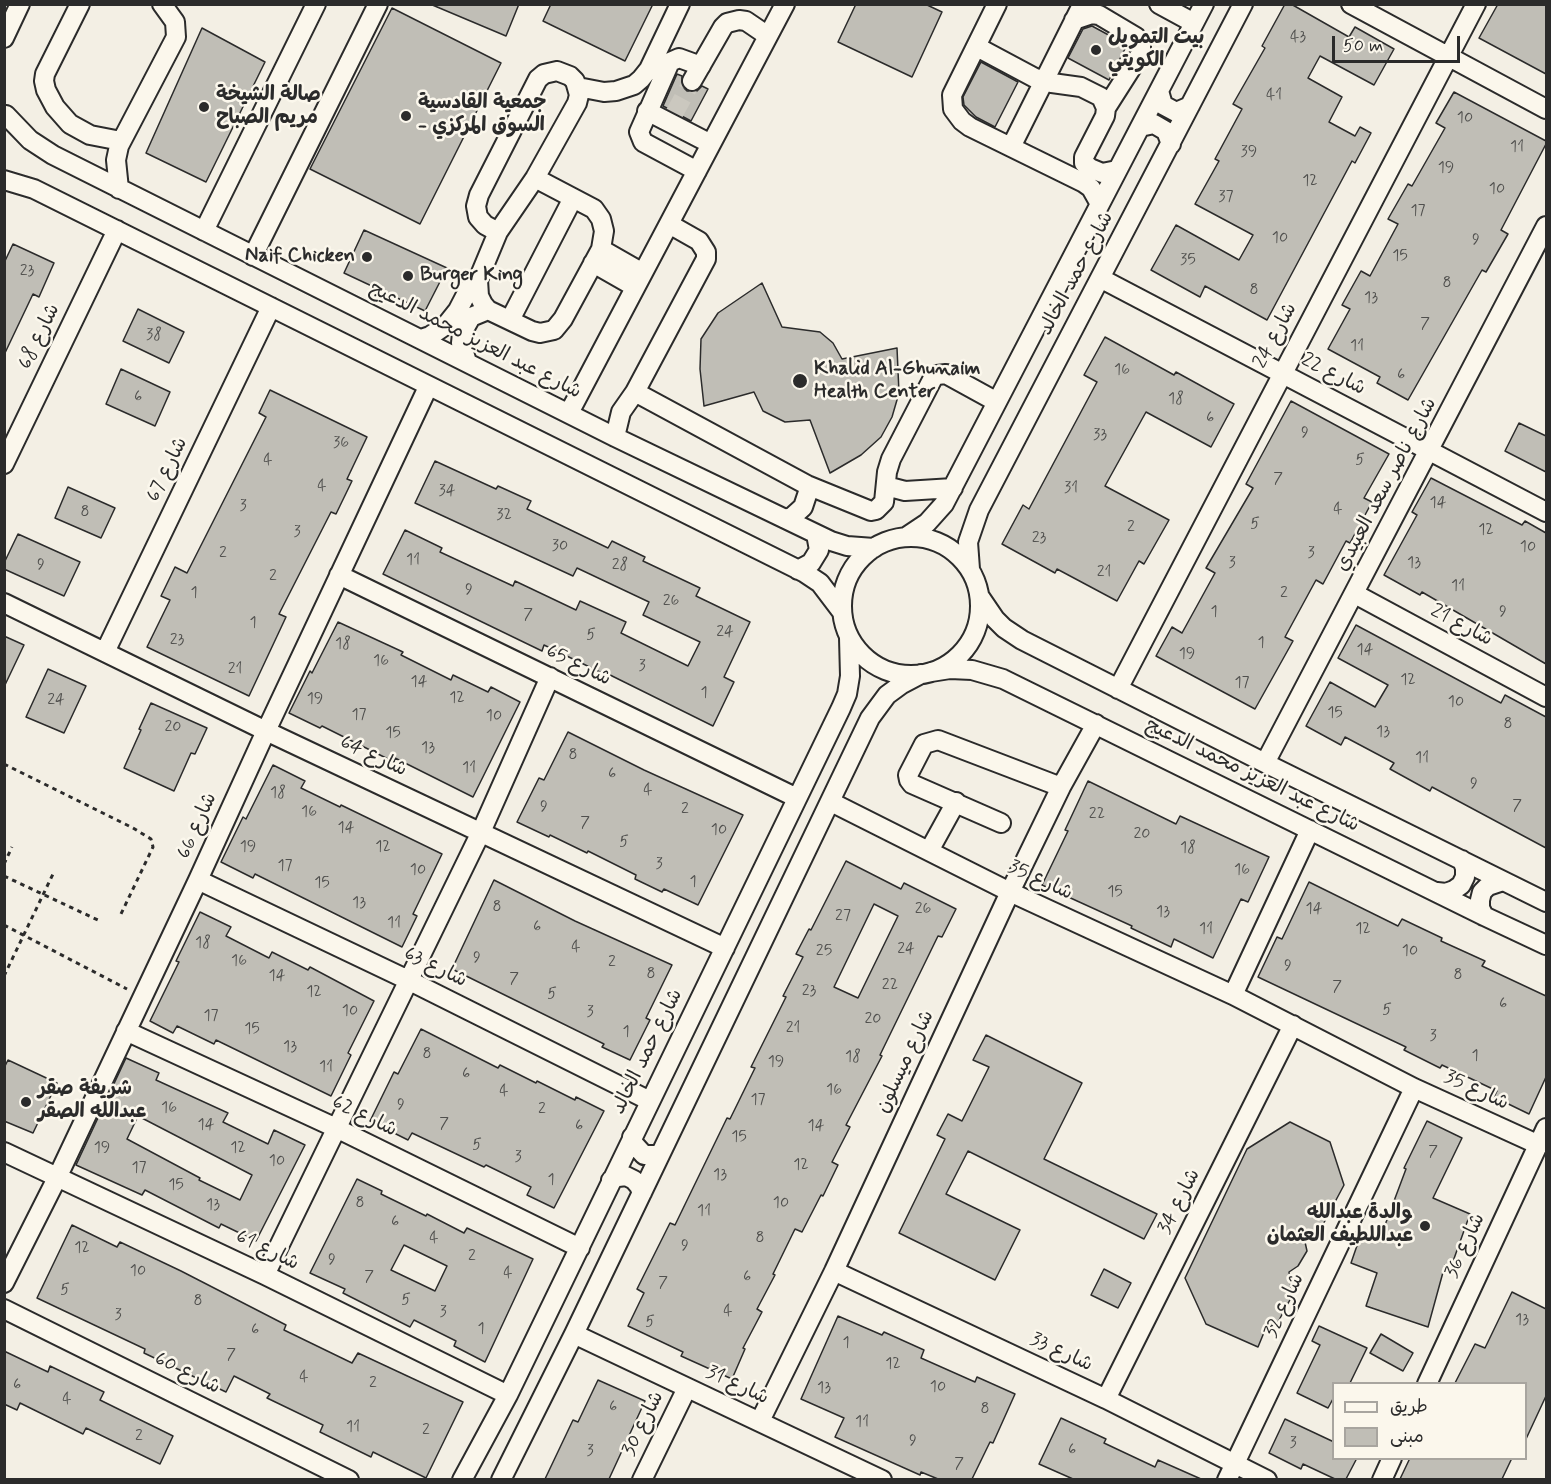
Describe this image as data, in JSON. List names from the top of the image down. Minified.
{"streets":{"street":["شارع حمد الخالد","شارع 24","شارع 68","شارع عبد العزيز محمد الدعيج","شارع 22","شارع 67","شارع ناصر سعد العبيدي","شارع 21","شارع 65","شارع 64","شارع 66","شارع 35","شارع 63","شارع ميسلون","شارع 62","شارع 34","شارع 36","شارع 61","شارع 32","شارع 33","شارع 60","شارع 31","شارع 30"]},"crossings":[["شارع حمد الخالد","شارع عبد العزيز محمد الدعيج"],["شارع حمد الخالد","شارع 22"],["شارع حمد الخالد","شارع 65"],["شارع حمد الخالد","شارع 64"],["شارع حمد الخالد","شارع 63"],["شارع حمد الخالد","شارع 62"],["شارع حمد الخالد","شارع 61"],["شارع 24","شارع عبد العزيز محمد الدعيج"],["شارع 24","شارع 22"],["شارع عبد العزيز محمد الدعيج","شارع ناصر سعد العبيدي"],["شارع عبد العزيز محمد الدعيج","شارع ميسلون"],["شارع 22","شارع ناصر سعد العبيدي"],["شارع 67","شارع 64"],["شارع ناصر سعد العبيدي","شارع 21"],["شارع 65","شارع 66"],["شارع 64","شارع 66"],["شارع 66","شارع 63"],["شارع 66","شارع 62"],["شارع 66","شارع 61"],["شارع 35","شارع ميسلون"],["شارع 35","شارع 34"],["شارع 35","شارع 36"],["شارع 35","شارع 32"],["شارع ميسلون","شارع 33"],["شارع ميسلون","شارع 31"],["شارع 34","شارع 33"],["شارع 32","شارع 33"],["شارع 31","شارع 30"]],"places":["بيت التمويل الكويتي","صالة الشيخة مريم الصباح","جمعية القادسية - السوق المركزي","Naif Chicken","Burger King","Khalid Al-Ghunaim Health Center","شريفة صقر عبدالله الصقر","والدة عبدالله عبداللطيف العثمان"],"house_numbers":["43","41","10","11","39","19","12","10","37","17","10","9","15","35","23","8","8","13","7","38","11","16","6","6","18","6","9","33","36","4","5","7","4","31","34","14","3","4","8","32","5","2","12","3","23","30","10","2","3","11","3","13","9","28","21","2","11","9","1","2","26","1","9","7","1","24","5","23","1","18","14","19","16","3","21","12","14","17","1","12","19","24","10","15","17","10","8","20","13","15","13","8","11","11","6","9","4","18","7","9","2","16","22","7","14","10","20","5","19","12","18","3","17","10","16","1","15","15","13","8","26","14","13","27","11","6","11","12","18","4","24","25","10","9","16","2","9","8","8","14","7","22","7","23","12","5","6","5","10","3","17","20","21","15","1","3","13","8","1","18","19","11","6","16","4","17","9","16","2","7","14","6","14","15","5","19","12","7","3","10","12","17","13","1","15","8","10","13","11","6","4","8","9","12","2","9","10","4","7","6","7","5","5","8","4","3","3","13","5","1","6","1","7","12","4","2","6","10","13","4","6","8","11","11","2","2","9","3","6","3","7"],"legend":["طريق","مبنى"],"scale_bar":"50 m"}
